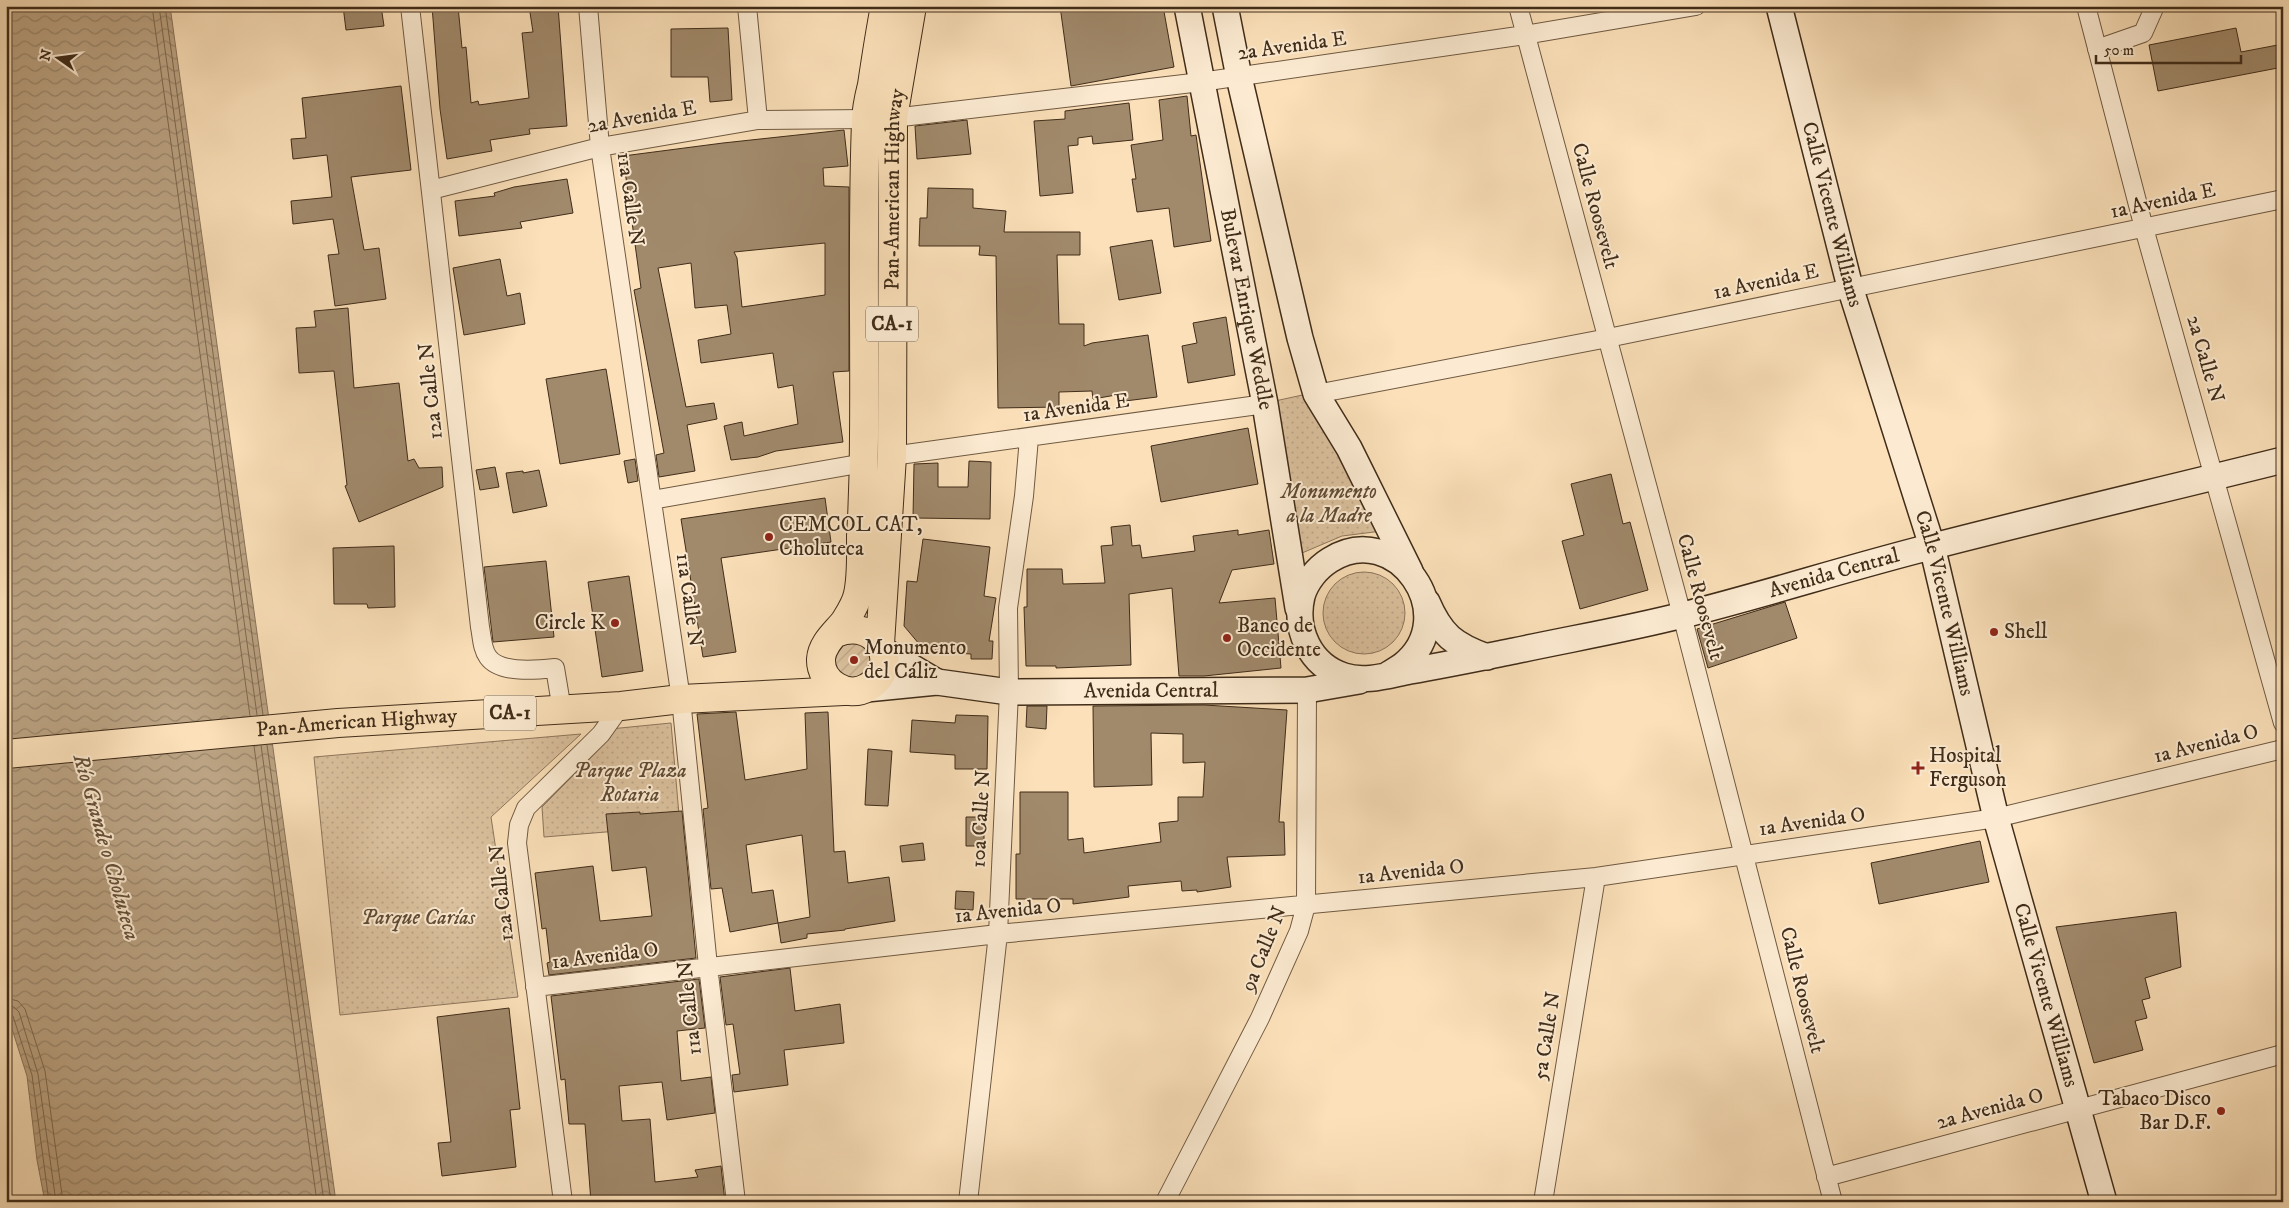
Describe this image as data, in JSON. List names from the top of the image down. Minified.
{"streets":{"highway":["Pan-American Highway","CA-1"],"main road":["Calle Vicente Williams","Bulevar Enrique Weddle","Avenida Central"],"street":["2a Avenida E","11a Calle N","1a Avenida E","Calle Roosevelt","2a Calle N","12a Calle N","1a Avenida O","10a Calle N","9a Calle N","5a Calle N","2a Avenida O"]},"crossings":[["2a Avenida E","Pan-American Highway"],["2a Avenida E","11a Calle N"],["2a Avenida E","Calle Roosevelt"],["2a Avenida E","Bulevar Enrique Weddle"],["2a Avenida E","12a Calle N"],["Pan-American Highway","11a Calle N"],["Pan-American Highway","1a Avenida E"],["Pan-American Highway","CA-1"],["Pan-American Highway","12a Calle N"],["Pan-American Highway","Avenida Central"],["11a Calle N","1a Avenida O"],["1a Avenida E","Calle Roosevelt"],["1a Avenida E","Calle Vicente Williams"],["1a Avenida E","Bulevar Enrique Weddle"],["1a Avenida E","2a Calle N"],["1a Avenida E","10a Calle N"],["Calle Roosevelt","Avenida Central"],["Calle Roosevelt","1a Avenida O"],["Calle Roosevelt","2a Avenida O"],["Calle Vicente Williams","Avenida Central"],["Calle Vicente Williams","1a Avenida O"],["Calle Vicente Williams","2a Avenida O"],["Bulevar Enrique Weddle","Avenida Central"],["Bulevar Enrique Weddle","9a Calle N"],["CA-1","Avenida Central"],["2a Calle N","Avenida Central"],["12a Calle N","1a Avenida O"],["Avenida Central","10a Calle N"],["Avenida Central","9a Calle N"],["1a Avenida O","10a Calle N"],["1a Avenida O","9a Calle N"],["1a Avenida O","5a Calle N"]],"water":["Río Grande o Choluteca"],"parks":["Monumento a la Madre","Parque Plaza Rotaria","Parque Carías"],"places":{"other":["CEMCOL CAT, Choluteca","Circle K","Shell","Banco de Occidente","Monumento del Cáliz","Tabaco Disco Bar D.F."],"health":["Hospital Ferguson"]},"scale_bar":"50 m","north":"left"}
